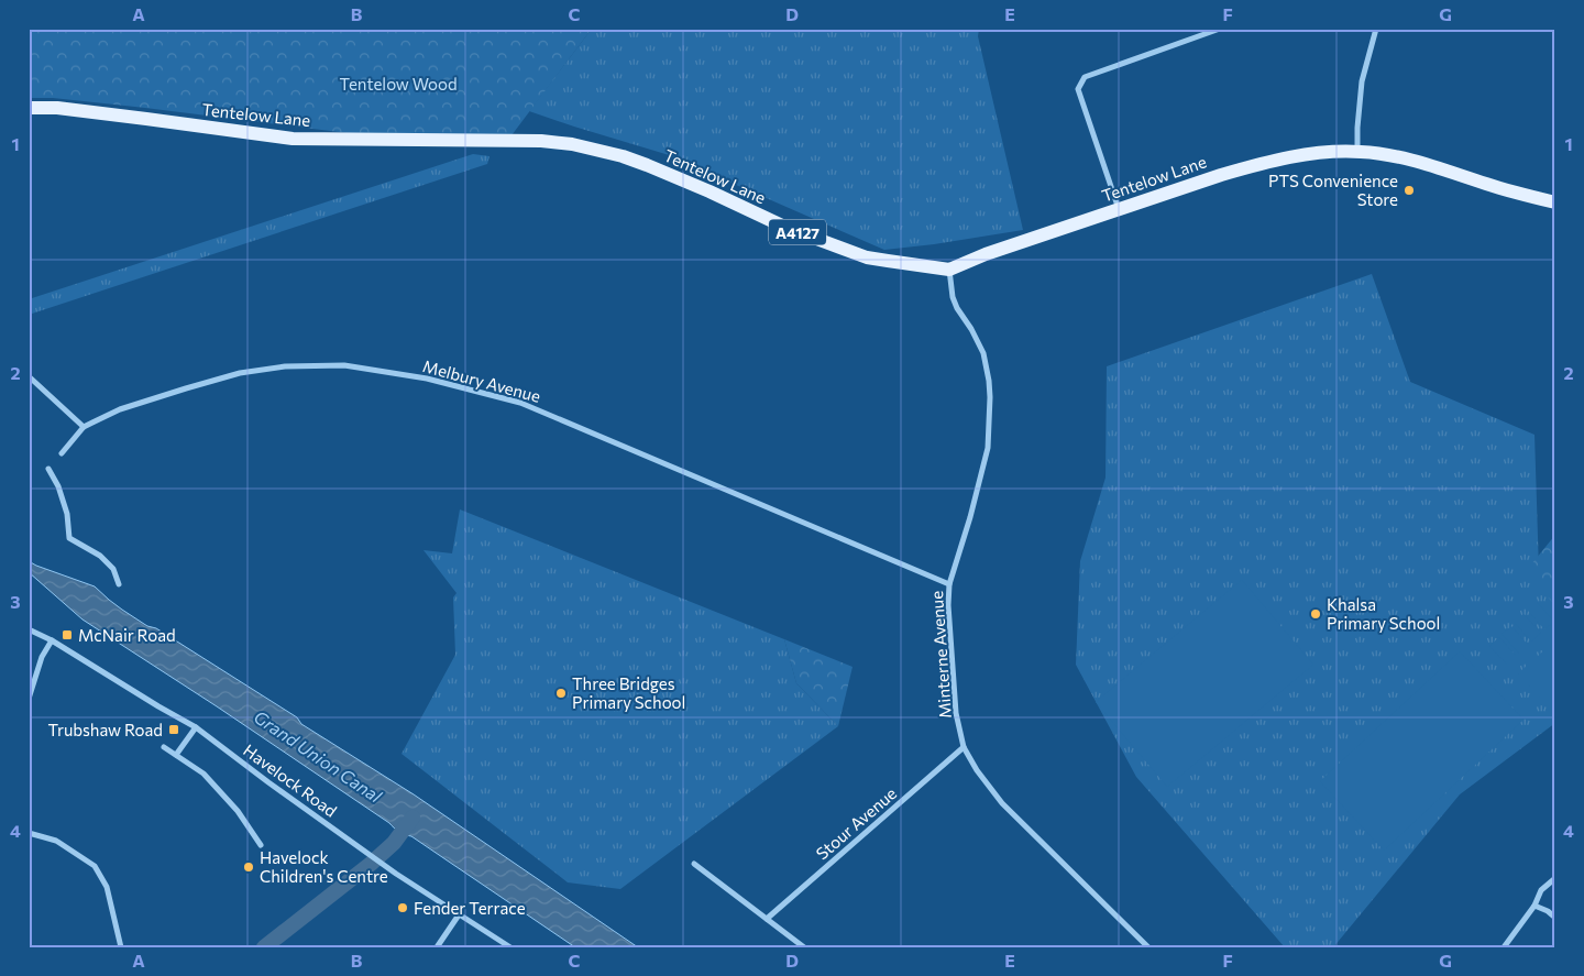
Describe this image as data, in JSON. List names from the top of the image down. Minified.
{"streets":{"main road":["Tentelow Lane","A4127"],"street":["Melbury Avenue","Minterne Avenue","Havelock Road","Stour Avenue"]},"crossings":[["Tentelow Lane","Minterne Avenue"],["Melbury Avenue","Minterne Avenue"],["Minterne Avenue","Stour Avenue"]],"water":["Grand Union Canal"],"parks":["Tentelow Wood"],"places":{"other":["PTS Convenience Store","Khalsa Primary School","Three Bridges Primary School","Havelock Children's Centre","Fender Terrace"],"transit":["McNair Road","Trubshaw Road"]},"grid":{"columns":["A","B","C","D","E","F","G"],"rows":["1","2","3","4"]}}
